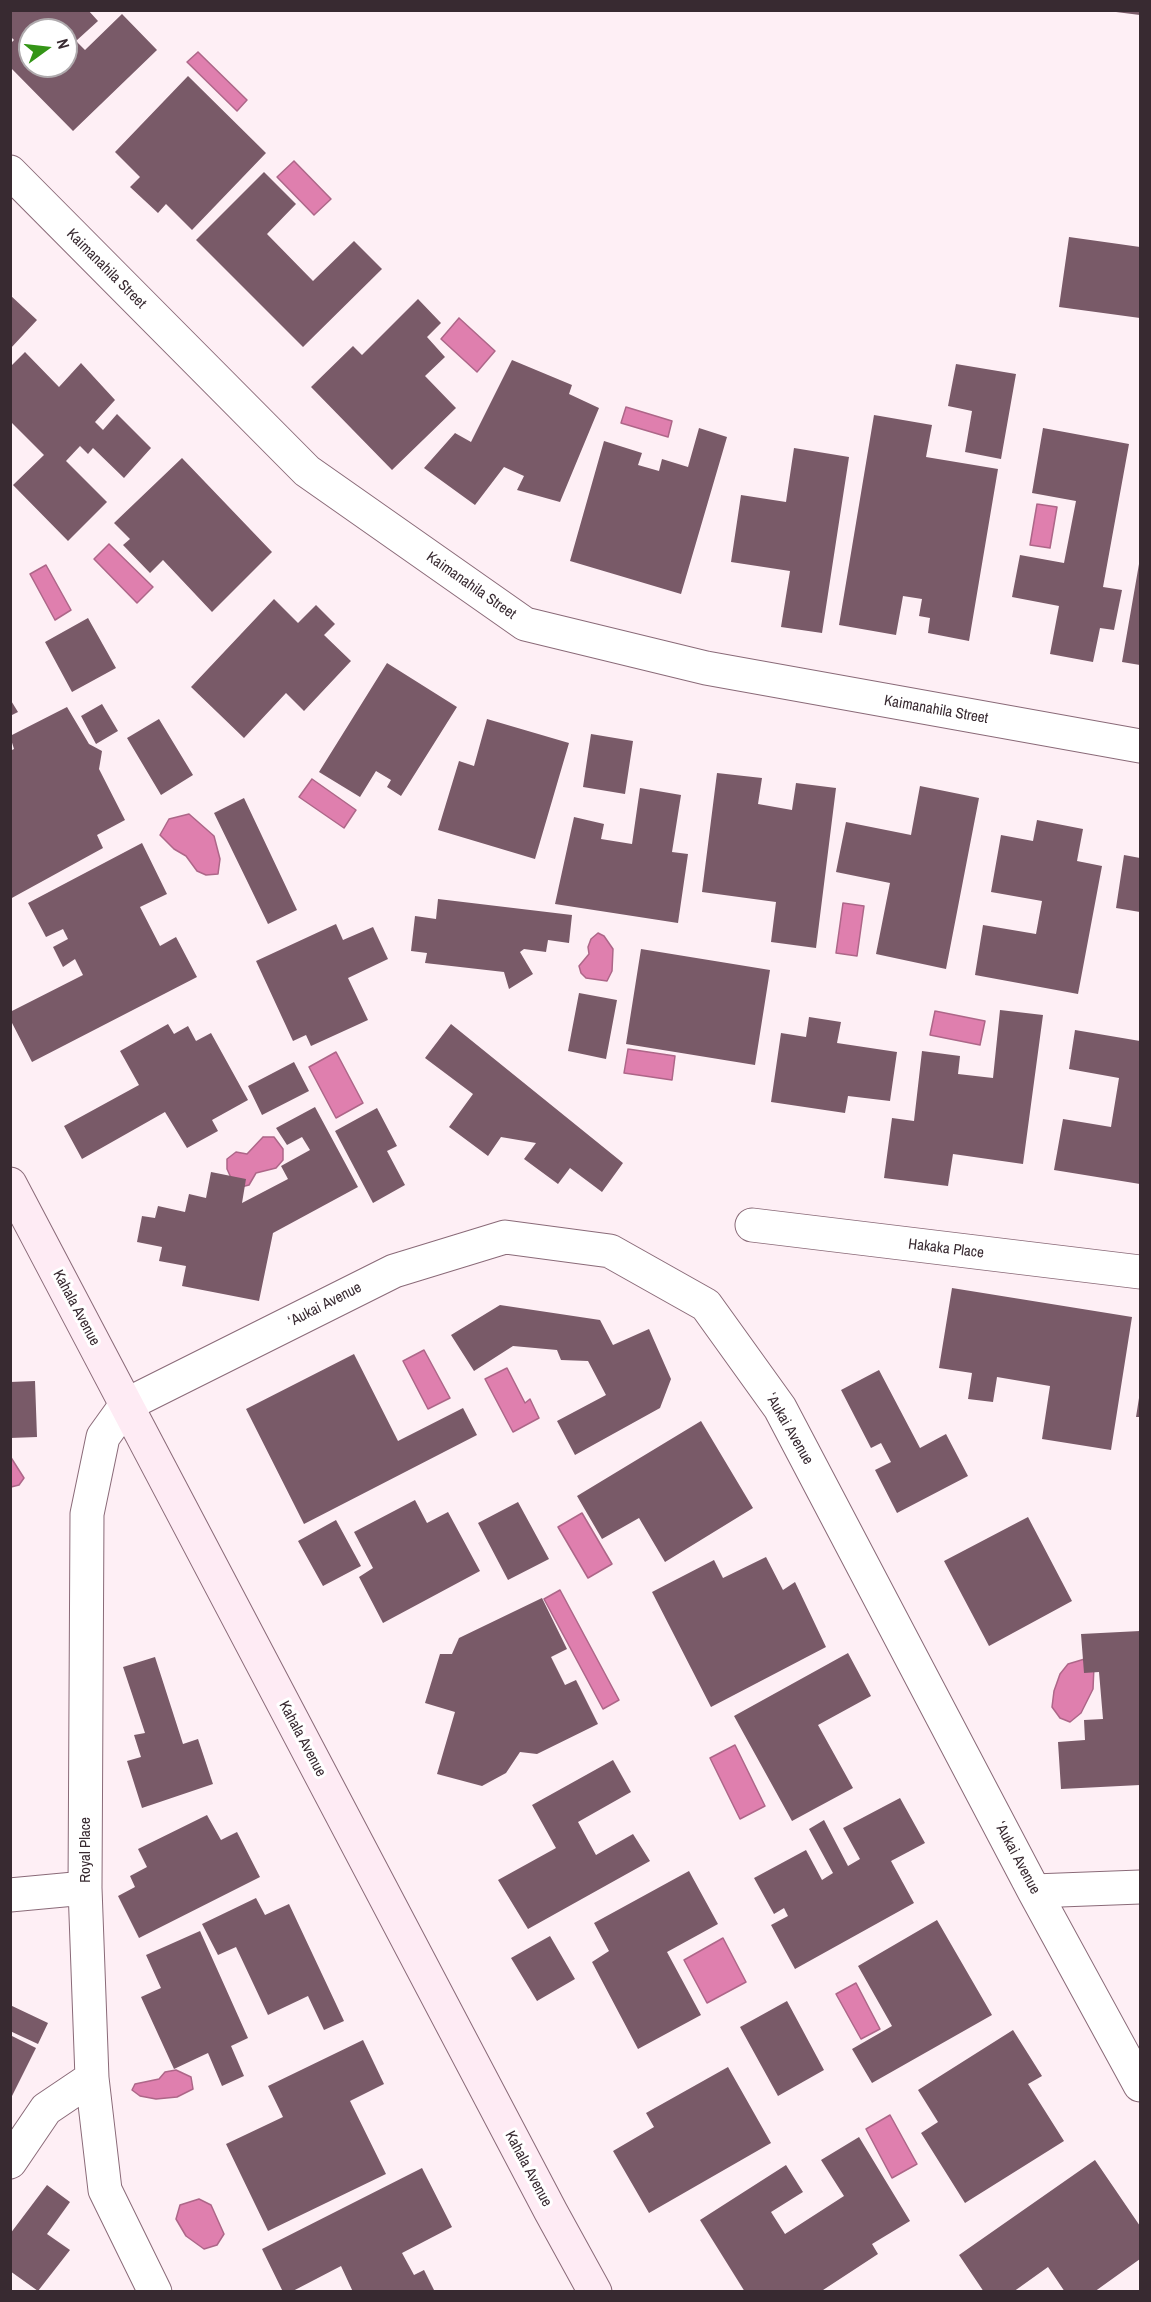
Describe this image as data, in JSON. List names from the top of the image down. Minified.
{"streets":{"street":["Kaimanahila Street","Hakaka Place","ʻAukai Avenue","Kahala Avenue","Royal Place"]},"crossings":[["ʻAukai Avenue","Kahala Avenue"],["ʻAukai Avenue","Royal Place"],["Kahala Avenue","Royal Place"]],"north":"right"}
